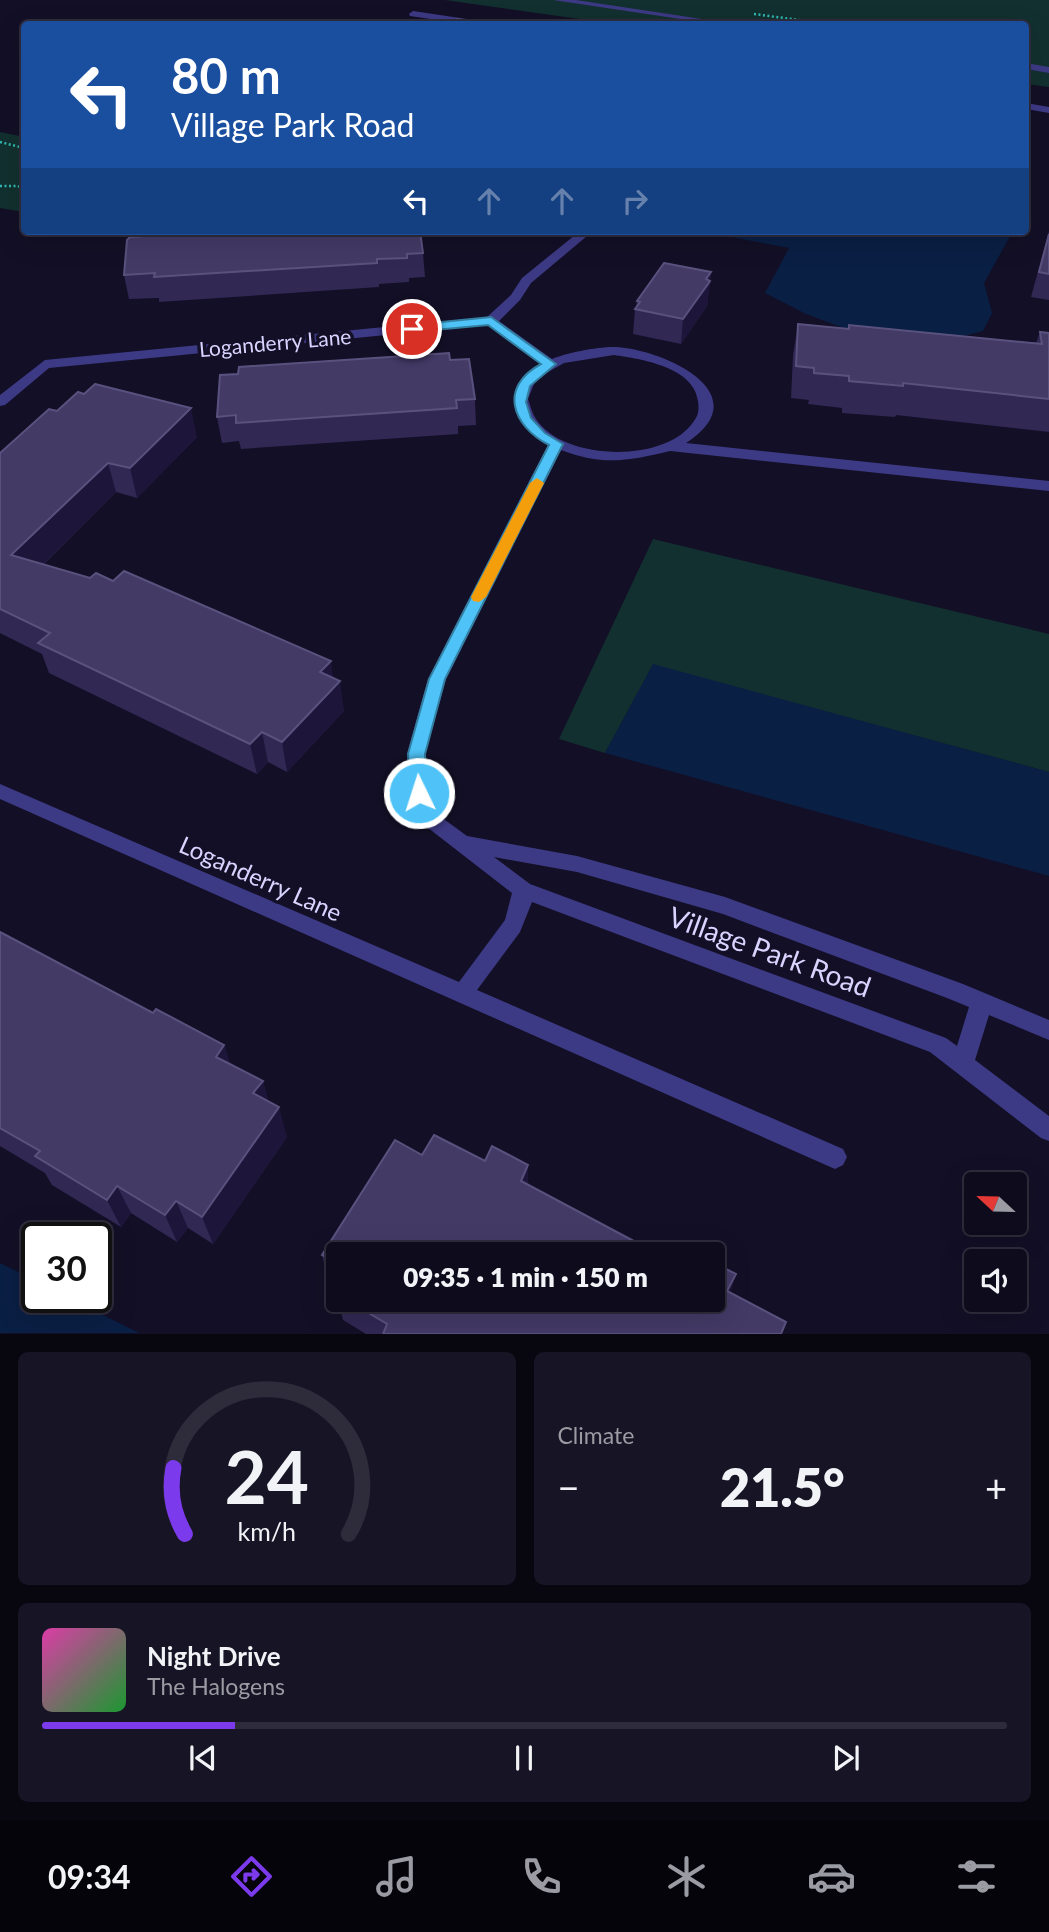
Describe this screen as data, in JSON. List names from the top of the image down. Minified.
{"streets":{"street":["Loganderry Lane","Village Park Road"]},"north":"left","page":{"turn":["80 m","Village Park Road"],"limit":"30","trip":"09:35 · 1 min · 150 m","tile":"Climate","heat":["−","21.5°","+"],"song":["Night Drive","The Halogens"],"tabs":"09:34","gauge":["24","km/h"]}}
